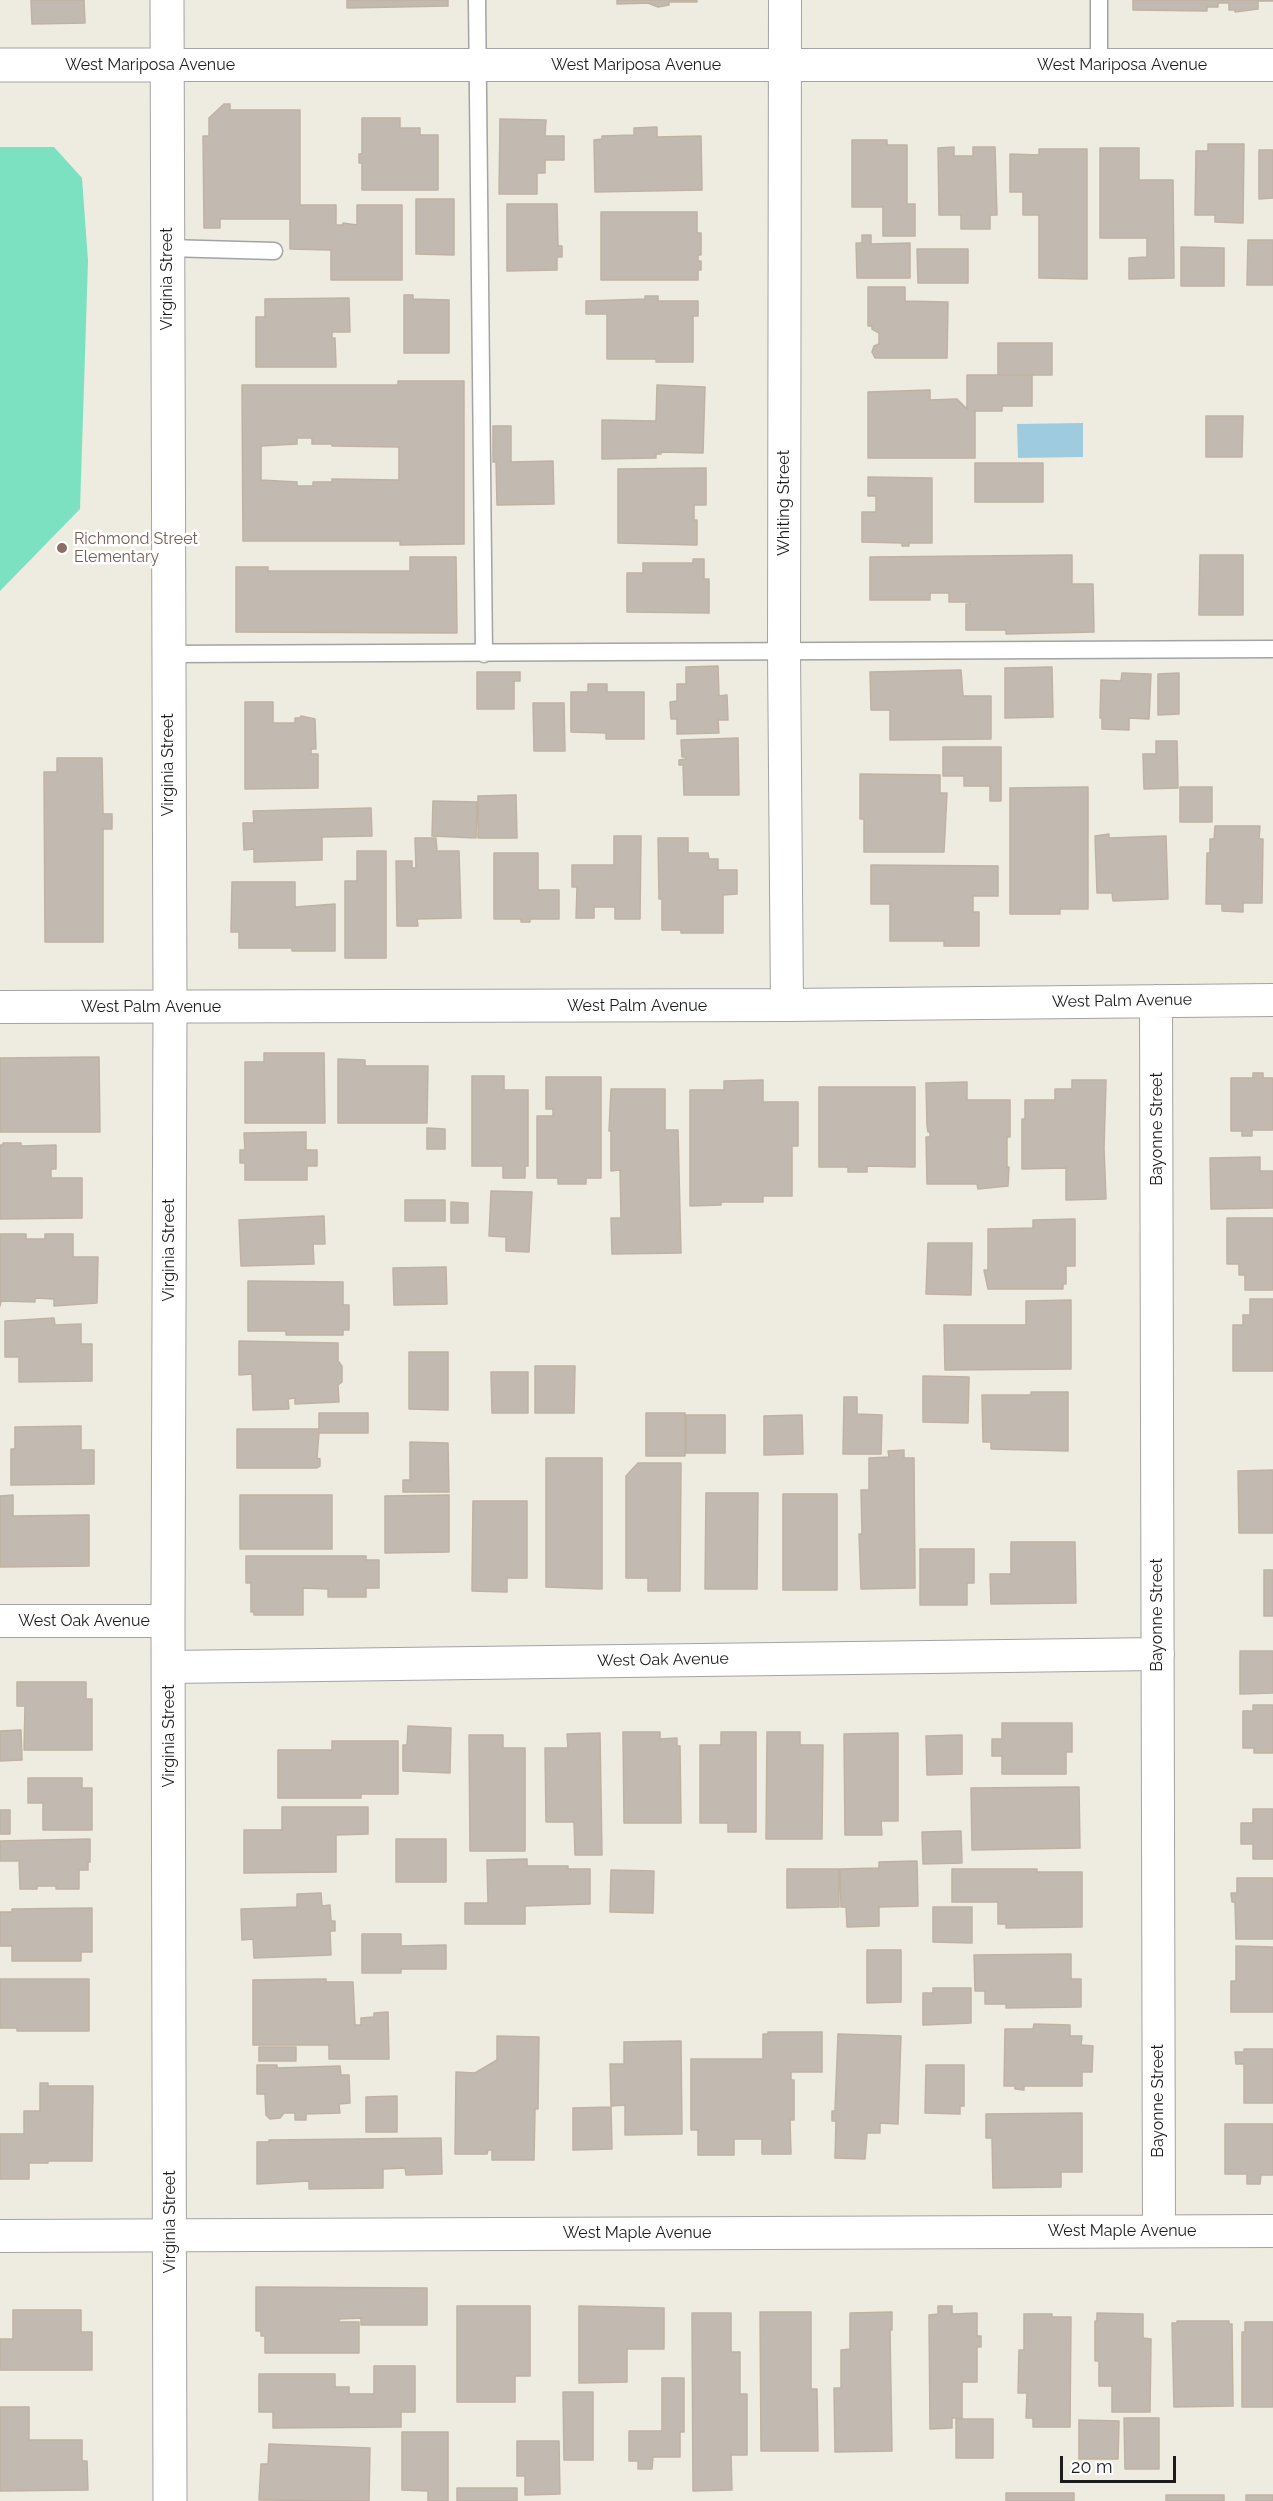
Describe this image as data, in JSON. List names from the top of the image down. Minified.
{"streets":{"street":["West Mariposa Avenue","Virginia Street","Whiting Street","West Palm Avenue","Bayonne Street","West Oak Avenue","West Maple Avenue"]},"crossings":[["West Mariposa Avenue","Virginia Street"],["West Mariposa Avenue","Whiting Street"],["Virginia Street","West Palm Avenue"],["Virginia Street","West Oak Avenue"],["Virginia Street","West Maple Avenue"],["Whiting Street","West Palm Avenue"],["West Palm Avenue","Bayonne Street"],["Bayonne Street","West Oak Avenue"],["Bayonne Street","West Maple Avenue"]],"places":["Richmond Street Elementary"],"scale_bar":"20 m"}
